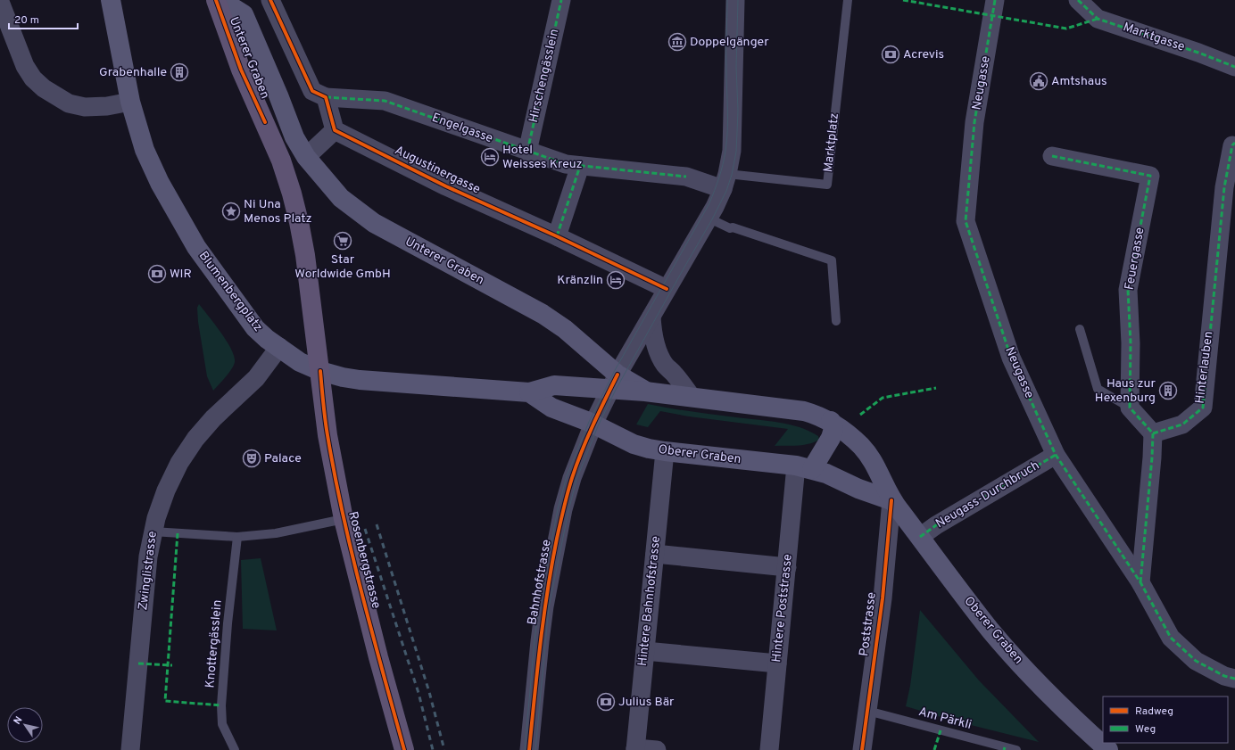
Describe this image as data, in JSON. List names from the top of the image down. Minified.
{"streets":{"main road":["Unterer Graben","Blumenbergplatz","Oberer Graben","Rosenbergstrasse"],"street":["Marktgasse","Hirschengässlein","Neugasse","Engelgasse","Augustinergasse","Feuergasse","Hinterlauben","Neugass-Durchbruch","Zwinglistrasse","Bahnhofstrasse","Hintere Bahnhofstrasse","Hintere Poststrasse","Poststrasse"],"lane":["Marktplatz","Knottergässlein","Am Pärkli"]},"crossings":[["Unterer Graben","Blumenbergplatz"],["Unterer Graben","Oberer Graben"],["Unterer Graben","Rosenbergstrasse"],["Unterer Graben","Bahnhofstrasse"],["Hirschengässlein","Engelgasse"],["Neugasse","Neugass-Durchbruch"],["Engelgasse","Marktplatz"],["Blumenbergplatz","Oberer Graben"],["Blumenbergplatz","Rosenbergstrasse"],["Blumenbergplatz","Zwinglistrasse"],["Blumenbergplatz","Bahnhofstrasse"],["Oberer Graben","Neugass-Durchbruch"],["Oberer Graben","Bahnhofstrasse"],["Oberer Graben","Hintere Bahnhofstrasse"],["Oberer Graben","Hintere Poststrasse"],["Oberer Graben","Poststrasse"],["Poststrasse","Am Pärkli"]],"places":{"museum":["Doppelgänger"],"bank":["Acrevis","WIR","Julius Bär"],"building":["Grabenhalle","Haus zur Hexenburg"],"public building":["Amtshaus"],"hotel":["Hotel Weisses Kreuz","Kränzlin"],"place":["Ni Una Menos Platz"],"supermarket":["Star Worldwide GmbH"],"theatre":["Palace"]},"legend":["Radweg","Weg"],"scale_bar":"20 m","north":"top left"}
